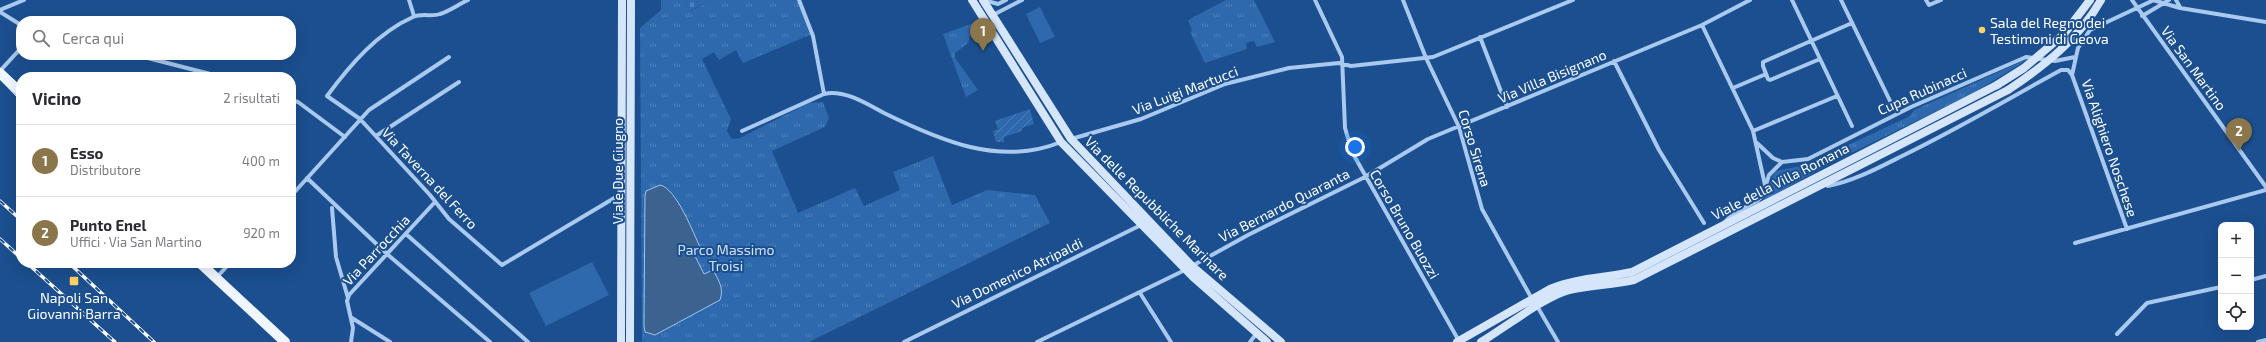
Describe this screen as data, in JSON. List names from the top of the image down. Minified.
{"streets":{"main road":["Viale Due Giugno","Viale della Villa Romana","Via delle Repubbliche Marinare"],"street":["Via San Martino","Via Villa Bisignano","Via Luigi Martucci","Cupa Rubinacci","Corso Sirena","Via Alighiero Noschese","Via Taverna del Ferro","Via Bernardo Quaranta","Corso Bruno Buozzi","Via Parrocchia","Via Domenico Atripaldi"]},"crossings":[["Via San Martino","Via Alighiero Noschese"],["Via Villa Bisignano","Corso Sirena"],["Via Villa Bisignano","Via Bernardo Quaranta"],["Via Villa Bisignano","Corso Bruno Buozzi"],["Via Luigi Martucci","Corso Sirena"],["Via Luigi Martucci","Via delle Repubbliche Marinare"],["Via Luigi Martucci","Corso Bruno Buozzi"],["Corso Sirena","Viale della Villa Romana"],["Viale Due Giugno","Via Taverna del Ferro"],["Via Taverna del Ferro","Via Parrocchia"],["Viale della Villa Romana","Corso Bruno Buozzi"],["Via Bernardo Quaranta","Via delle Repubbliche Marinare"],["Via Bernardo Quaranta","Corso Bruno Buozzi"],["Via delle Repubbliche Marinare","Via Domenico Atripaldi"]],"parks":["Parco Massimo Troisi"],"places":{"other":["Sala del Regno dei Testimoni di Geova"],"transit":["Napoli San Giovanni Barra"]},"page":{"search":"Cerca qui","pins":["1","2"],"heading":["Vicino","2 risultati"],"list":[{"mark":"1","name":"Esso","note":"Distributore","value":"400 m"},{"mark":"2","name":"Punto Enel","note":"Uffici · Via San Martino","value":"920 m"}],"map_buttons":["+","−"]}}
